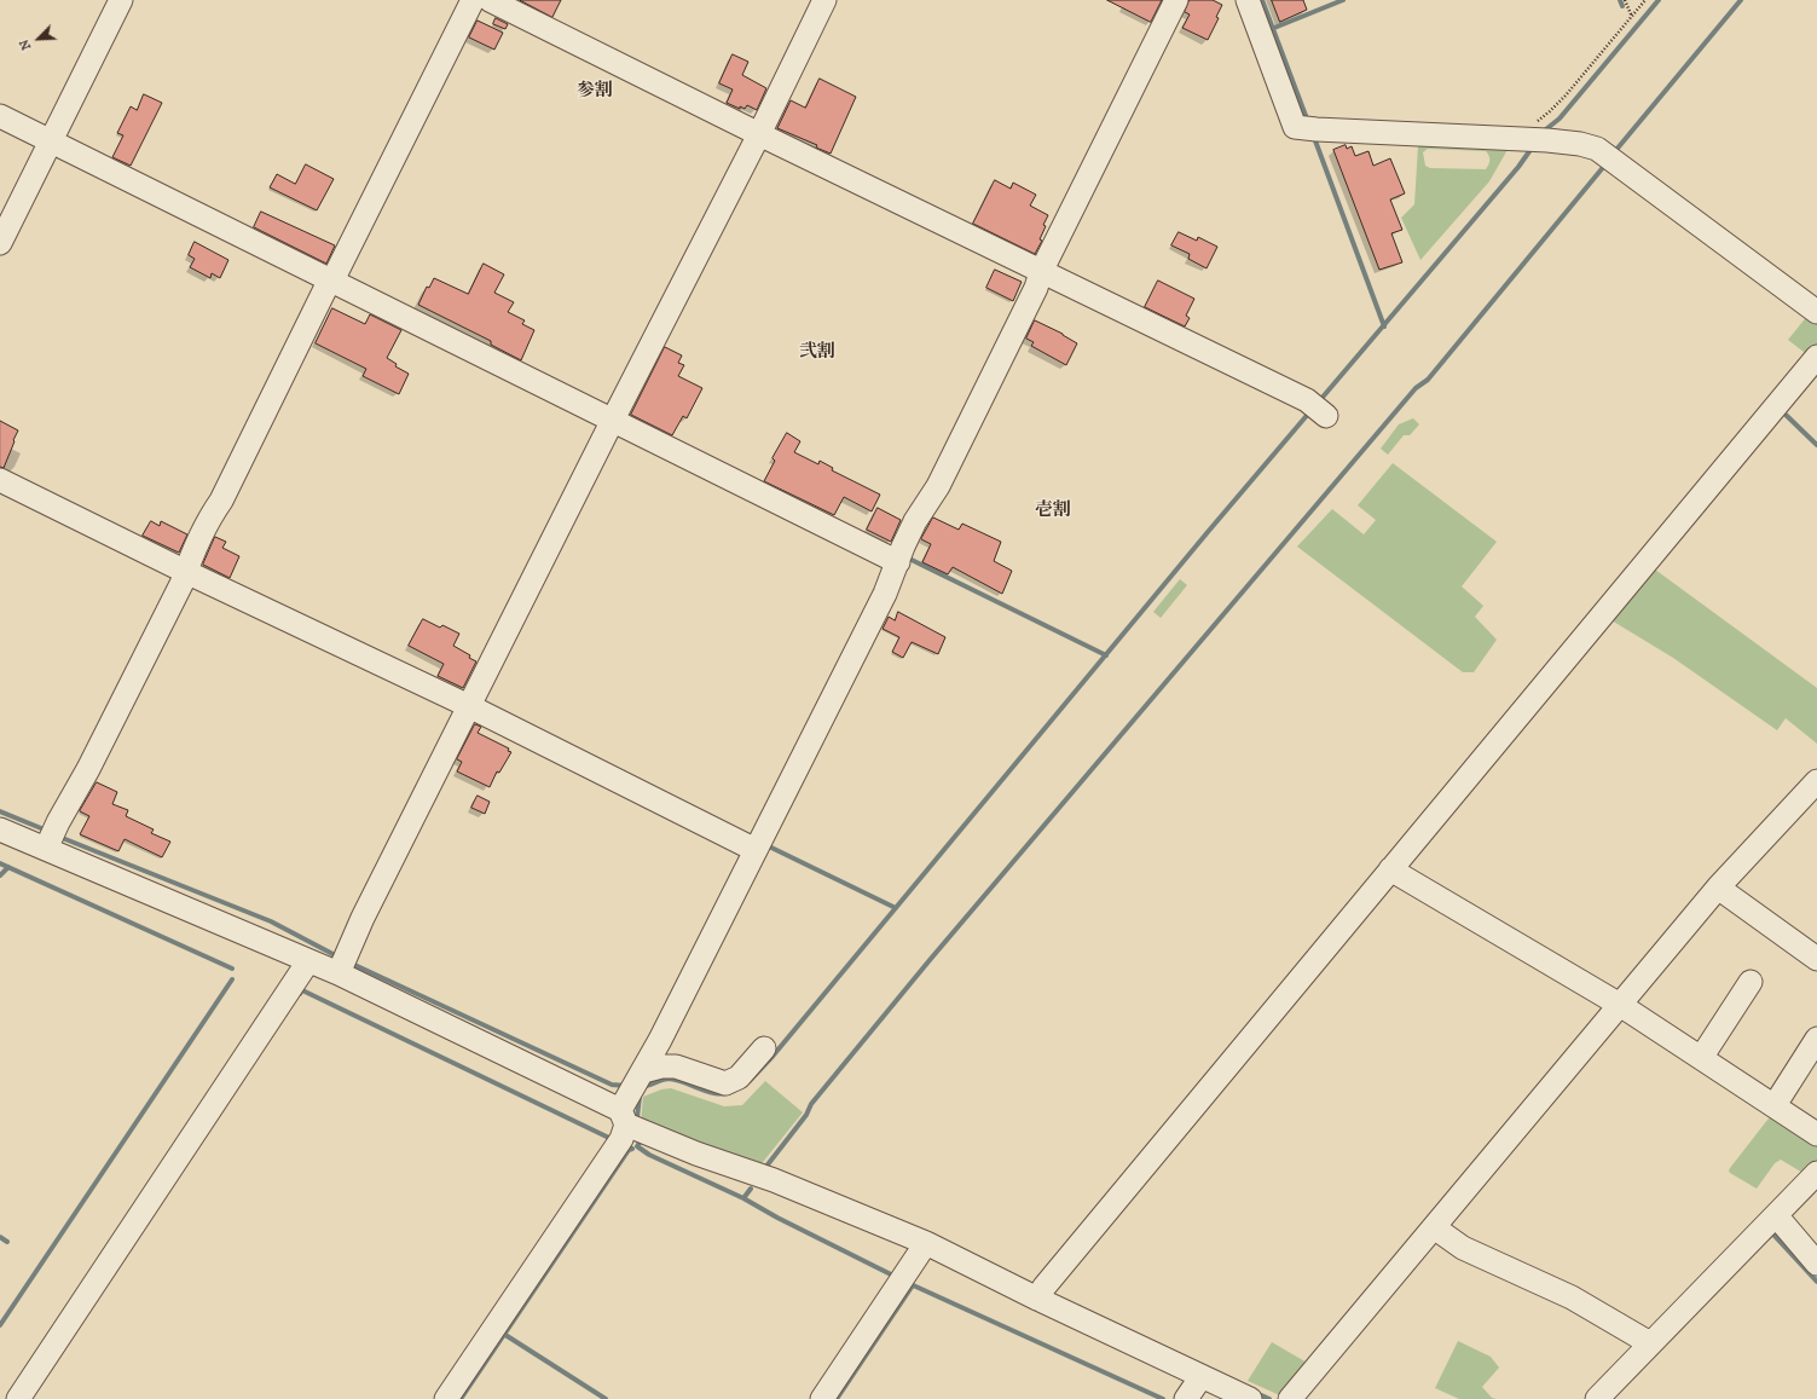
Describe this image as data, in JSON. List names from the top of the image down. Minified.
{"districts":["参割","弐割","壱割"],"north":"bottom left"}
